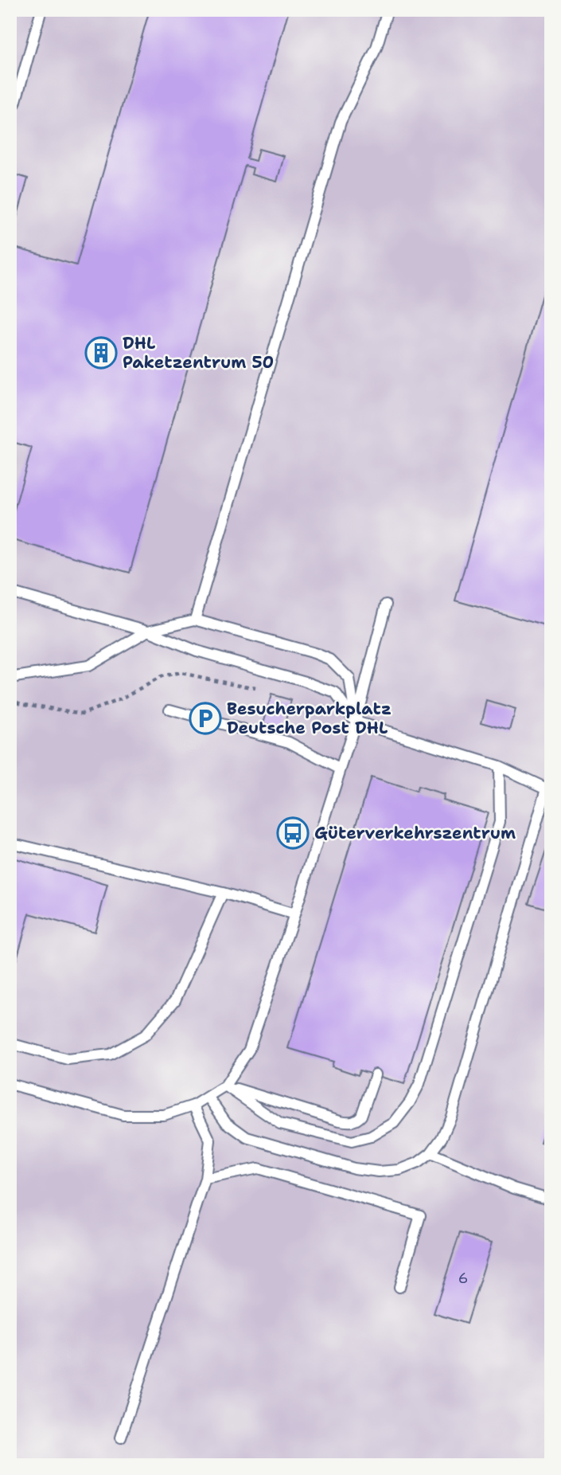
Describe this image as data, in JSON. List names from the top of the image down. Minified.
{"places":{"building":["DHL Paketzentrum 50"],"parking":["Besucherparkplatz Deutsche Post DHL"],"bus stop":["Güterverkehrszentrum"]},"house_numbers":["6"]}
